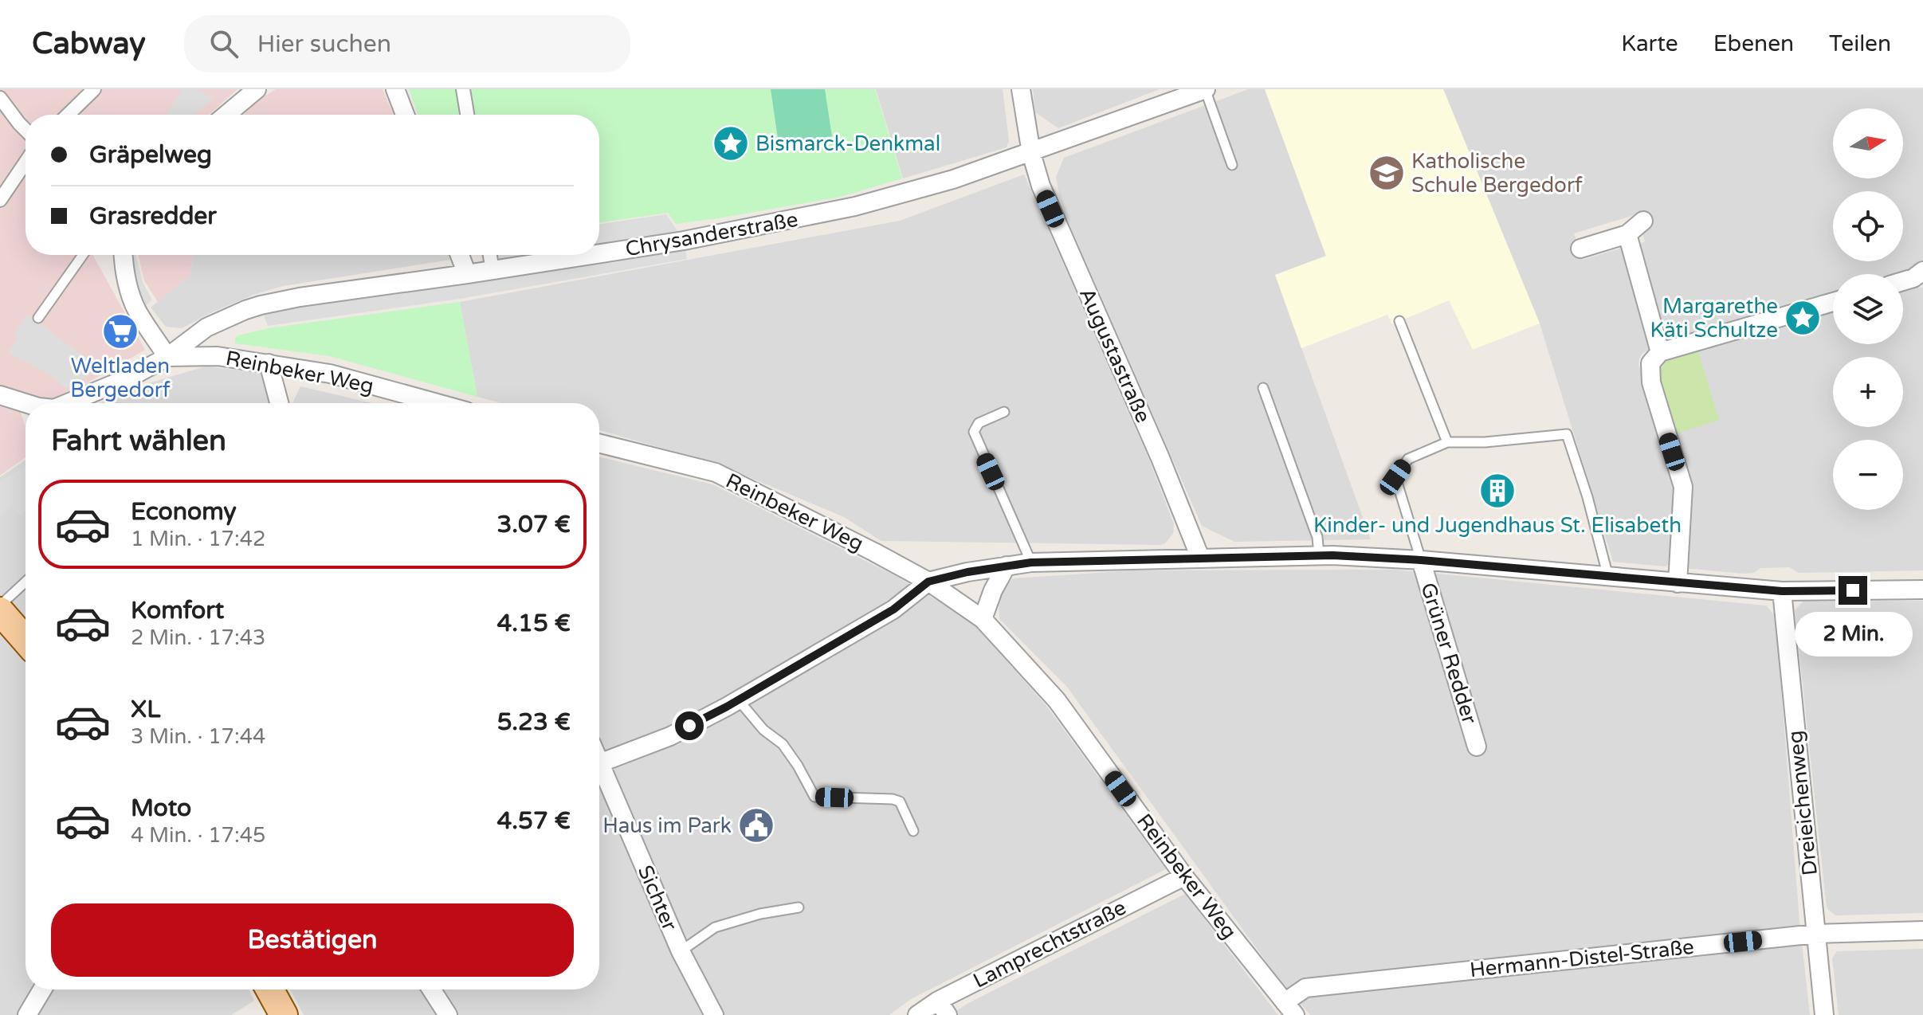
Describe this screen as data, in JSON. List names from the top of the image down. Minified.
{"streets":{"street":["Chrysanderstraße","Augustastraße","Reinbeker Weg","Grüner Redder","Dreieichenweg","Sichter","Lamprechtstraße","Hermann-Distel-Straße"]},"crossings":[["Chrysanderstraße","Augustastraße"],["Chrysanderstraße","Reinbeker Weg"],["Reinbeker Weg","Lamprechtstraße"],["Reinbeker Weg","Hermann-Distel-Straße"],["Dreieichenweg","Hermann-Distel-Straße"]],"places":{"place":["Bismarck-Denkmal","Margarethe Käti Schultze"],"school or university":["Katholische Schule Bergedorf"],"supermarket":["Weltladen Bergedorf"],"building":["Kinder- und Jugendhaus St. Elisabeth"],"public building":["Haus im Park"]},"north":"right","page":{"header":"Cabway","search":"Hier suchen","nav":["Karte","Ebenen","Teilen"],"map_buttons":["+","−"],"banner":["Gräpelweg","Grasredder"],"heading":"Fahrt wählen","list":[{"name":"Economy","note":"1 Min. · 17:42","value":"3.07 €"},{"name":"Komfort","note":"2 Min. · 17:43","value":"4.15 €"},{"name":"XL","note":"3 Min. · 17:44","value":"5.23 €"},{"name":"Moto","note":"4 Min. · 17:45","value":"4.57 €"}],"bubble":"2 Min.","buttons":"Bestätigen"}}
